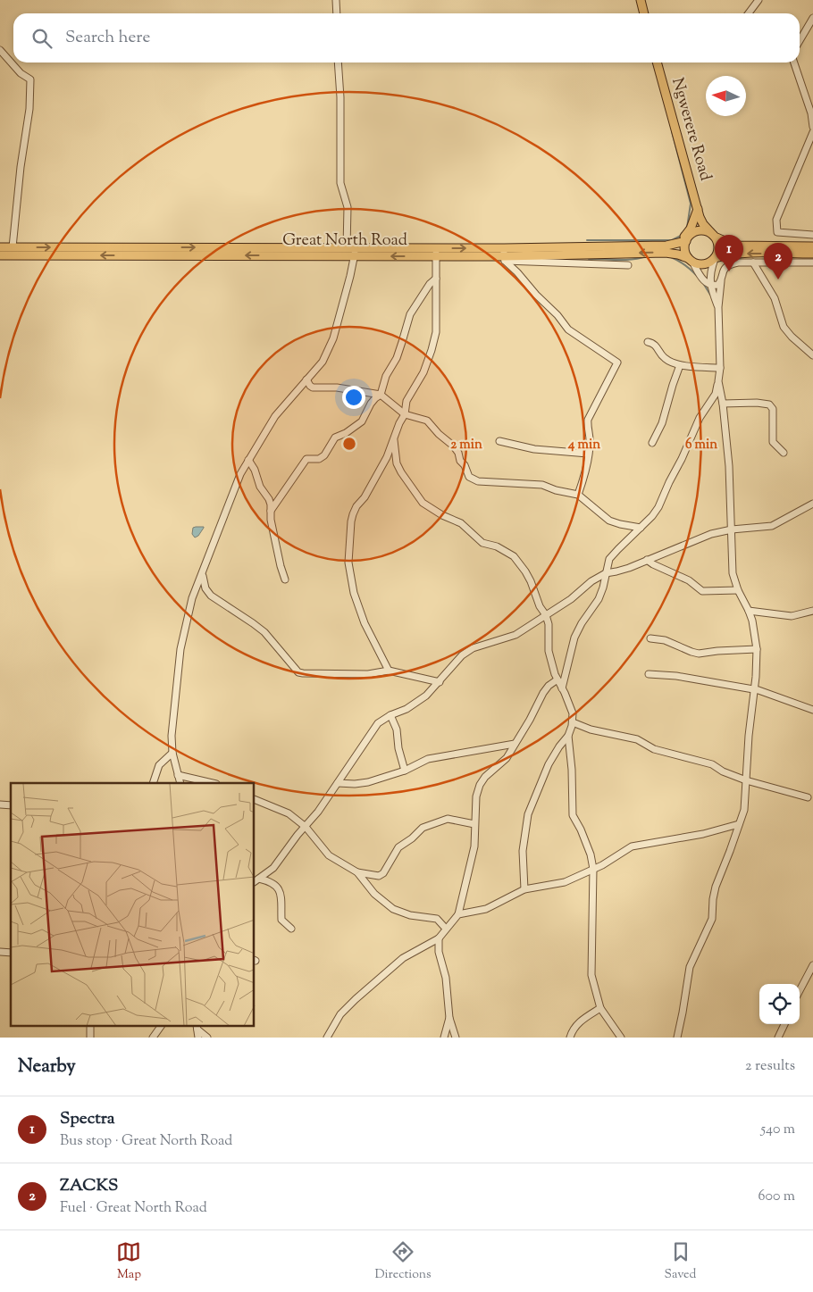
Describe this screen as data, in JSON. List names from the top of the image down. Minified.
{"streets":{"main road":["Ngwerere Road","Great North Road"]},"crossings":[["Ngwerere Road","Great North Road"]],"north":"left","page":{"search":"Search here","pins":["1","2"],"heading":["Nearby","2 results"],"list":[{"mark":"1","name":"Spectra","note":"Bus stop · Great North Road","value":"540 m"},{"mark":"2","name":"ZACKS","note":"Fuel · Great North Road","value":"600 m"}],"nav":["Map","Directions","Saved"]},"rings":["2 min","4 min","6 min"]}
